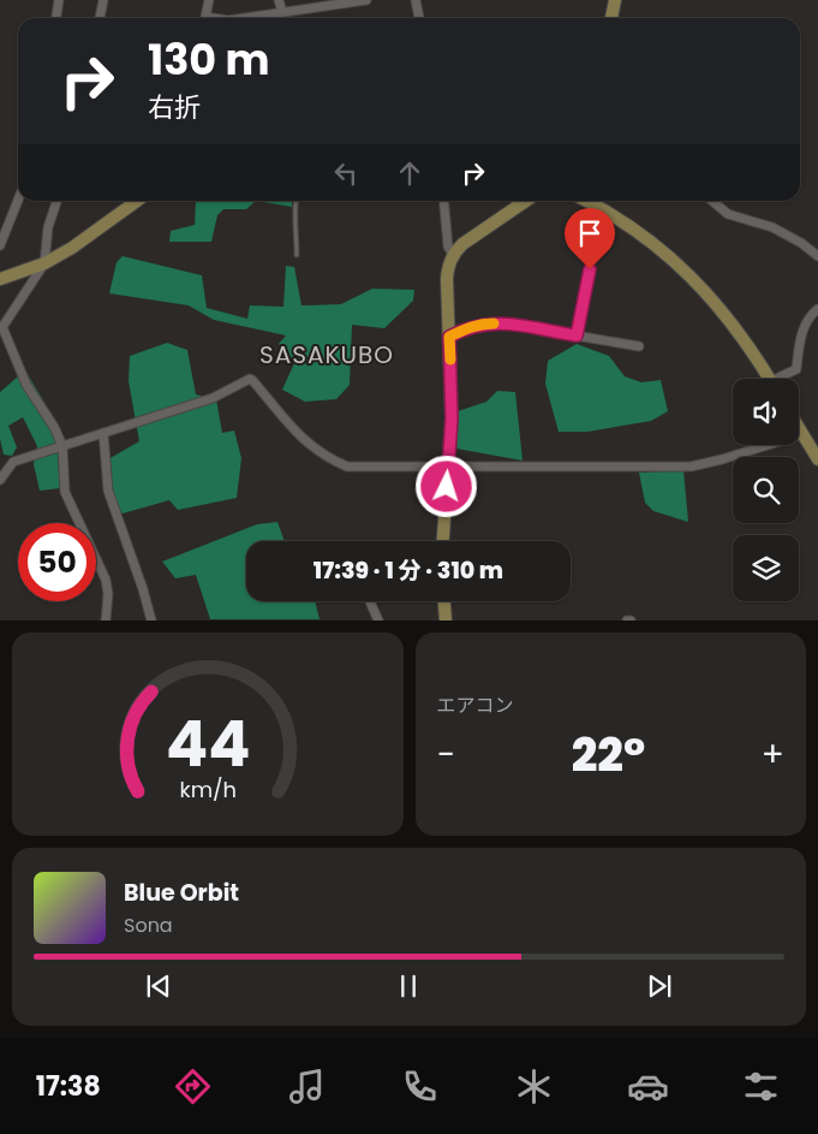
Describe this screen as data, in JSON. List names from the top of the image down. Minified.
{"districts":["SASAKUBO"],"page":{"turn":["130 m","右折"],"limit":"50","trip":"17:39 · 1 分 · 310 m","tile":"エアコン","heat":["−","22°","+"],"song":["Blue Orbit","Sona"],"tabs":"17:38","gauge":["44","km/h"]}}
